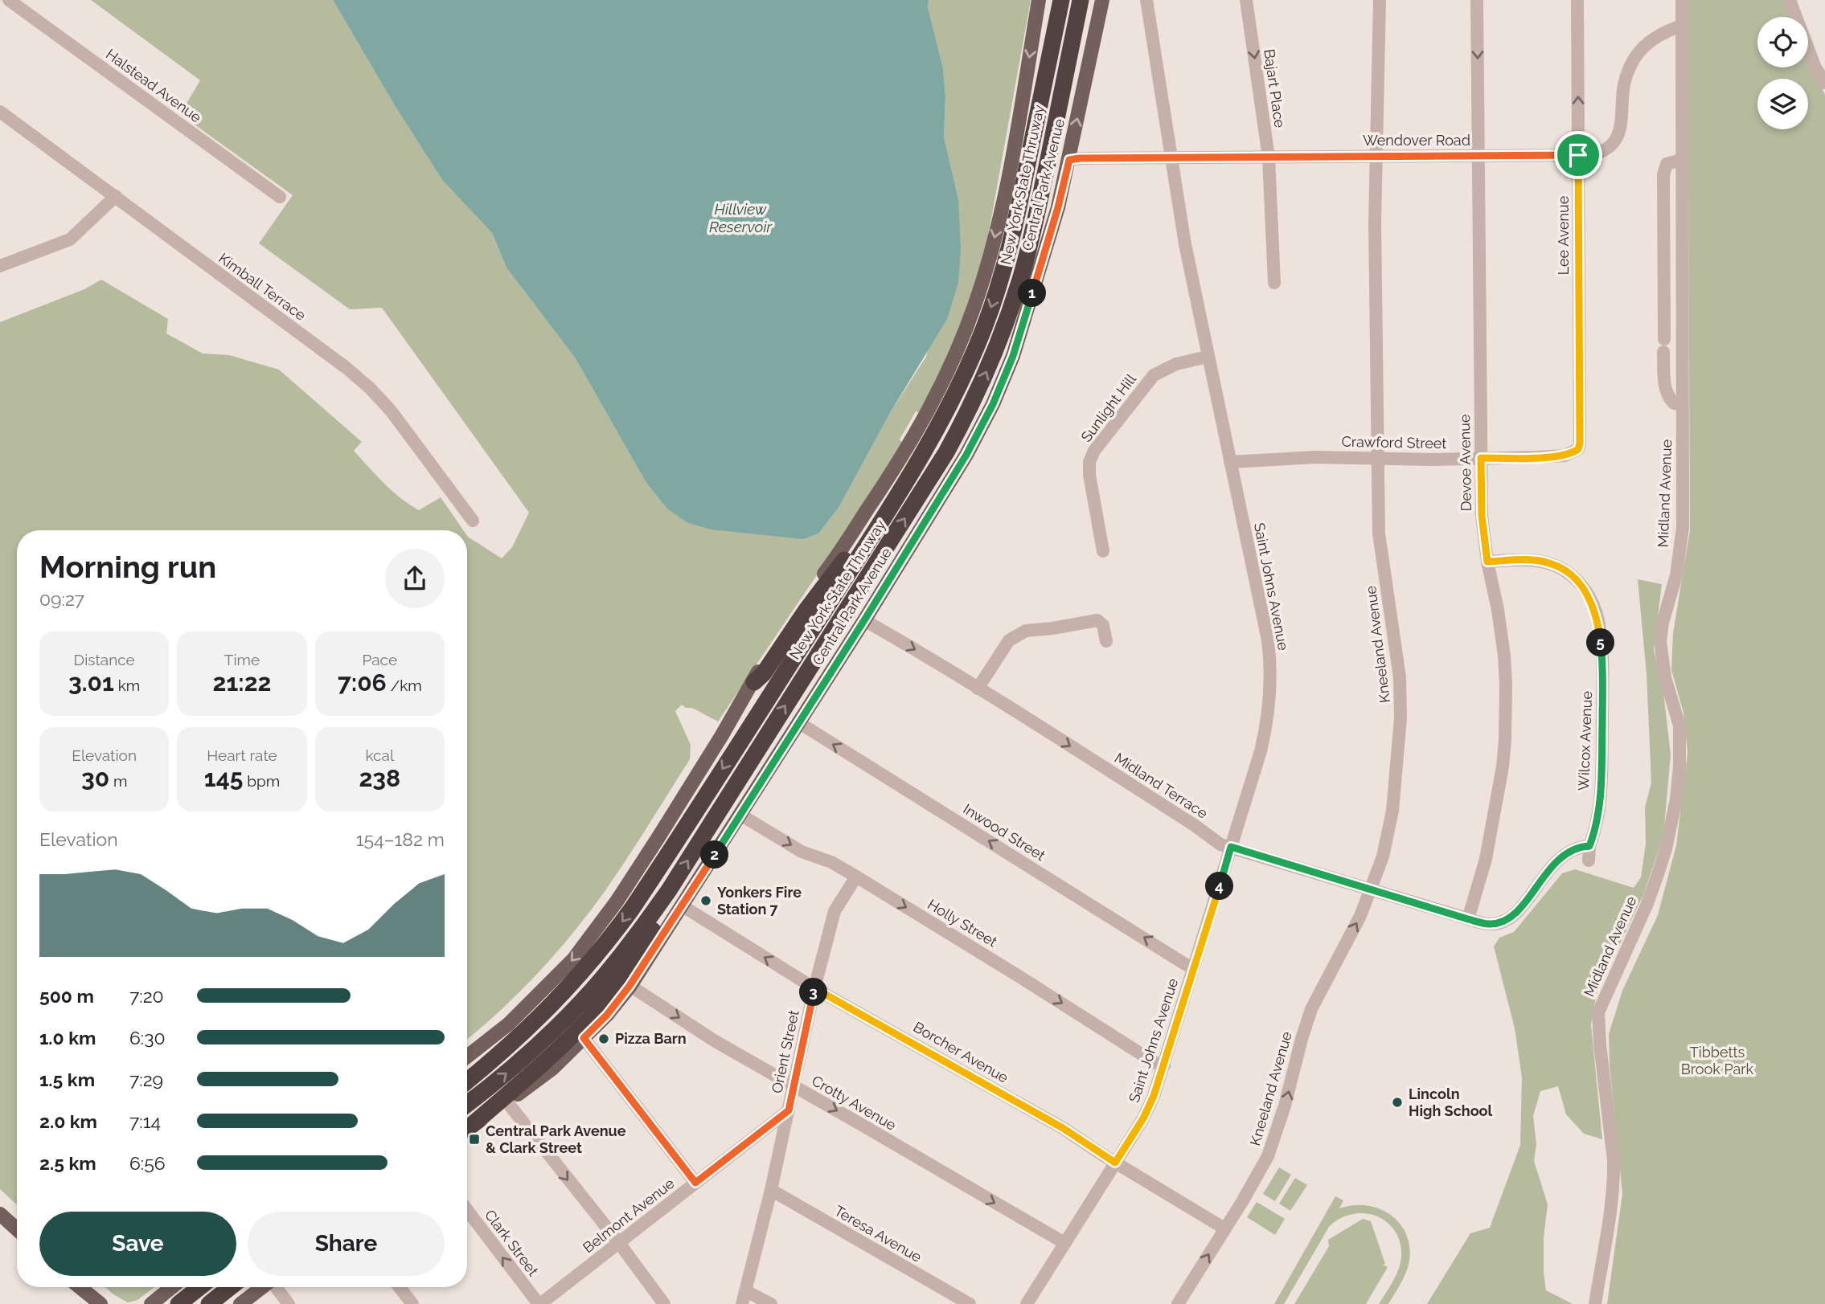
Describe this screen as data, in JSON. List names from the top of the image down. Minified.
{"streets":{"highway":["New York State Thruway"],"main road":["Central Park Avenue"],"street":["Halstead Avenue","Bajart Place","Wendover Road","Lee Avenue","Kimball Terrace","Sunlight Hill","Crawford Street","Devoe Avenue","Midland Avenue","Saint Johns Avenue","Kneeland Avenue","Wilcox Avenue","Midland Terrace","Inwood Street","Holly Street","Orient Street","Borcher Avenue","Crotty Avenue","Belmont Avenue","Teresa Avenue","Clark Street"]},"crossings":[["Bajart Place","Wendover Road"],["Wendover Road","Central Park Avenue"],["Wendover Road","Lee Avenue"],["Wendover Road","Devoe Avenue"],["Wendover Road","Midland Avenue"],["Wendover Road","Saint Johns Avenue"],["Wendover Road","Kneeland Avenue"],["Central Park Avenue","Midland Terrace"],["Central Park Avenue","Inwood Street"],["Central Park Avenue","Holly Street"],["Central Park Avenue","Borcher Avenue"],["Central Park Avenue","Crotty Avenue"],["Lee Avenue","Crawford Street"],["Sunlight Hill","Saint Johns Avenue"],["Crawford Street","Devoe Avenue"],["Crawford Street","Saint Johns Avenue"],["Crawford Street","Kneeland Avenue"],["Devoe Avenue","Wilcox Avenue"],["Devoe Avenue","Midland Terrace"],["Saint Johns Avenue","Midland Terrace"],["Saint Johns Avenue","Inwood Street"],["Saint Johns Avenue","Holly Street"],["Saint Johns Avenue","Borcher Avenue"],["Saint Johns Avenue","Crotty Avenue"],["Kneeland Avenue","Midland Terrace"],["Kneeland Avenue","Borcher Avenue"],["Holly Street","Orient Street"],["Orient Street","Borcher Avenue"],["Orient Street","Crotty Avenue"],["Orient Street","Belmont Avenue"],["Orient Street","Teresa Avenue"],["Belmont Avenue","Clark Street"]],"one_way":["Bajart Place","Lee Avenue","Midland Terrace","Inwood Street","Holly Street","Crotty Avenue"],"water":["Hillview Reservoir"],"parks":["Tibbetts Brook Park"],"places":{"other":["Yonkers Fire Station 7","Pizza Barn","Lincoln High School"],"transit":["Central Park Avenue & Clark Street"]},"page":{"pins":["1","5","2","4","3"],"heading":["Morning run","09:27"],"stats":[["Distance","3.01 km"],["Time","21:22"],["Pace","7:06 /km"],["Elevation","30 m"],["Heart rate","145 bpm"],["kcal","238"]],"chart":["Elevation","154–182 m"],"list":[{"name":"500 m","note":"7:20"},{"name":"1.0 km","note":"6:30"},{"name":"1.5 km","note":"7:29"},{"name":"2.0 km","note":"7:14"},{"name":"2.5 km","note":"6:56"}],"buttons":["Save","Share"]}}
